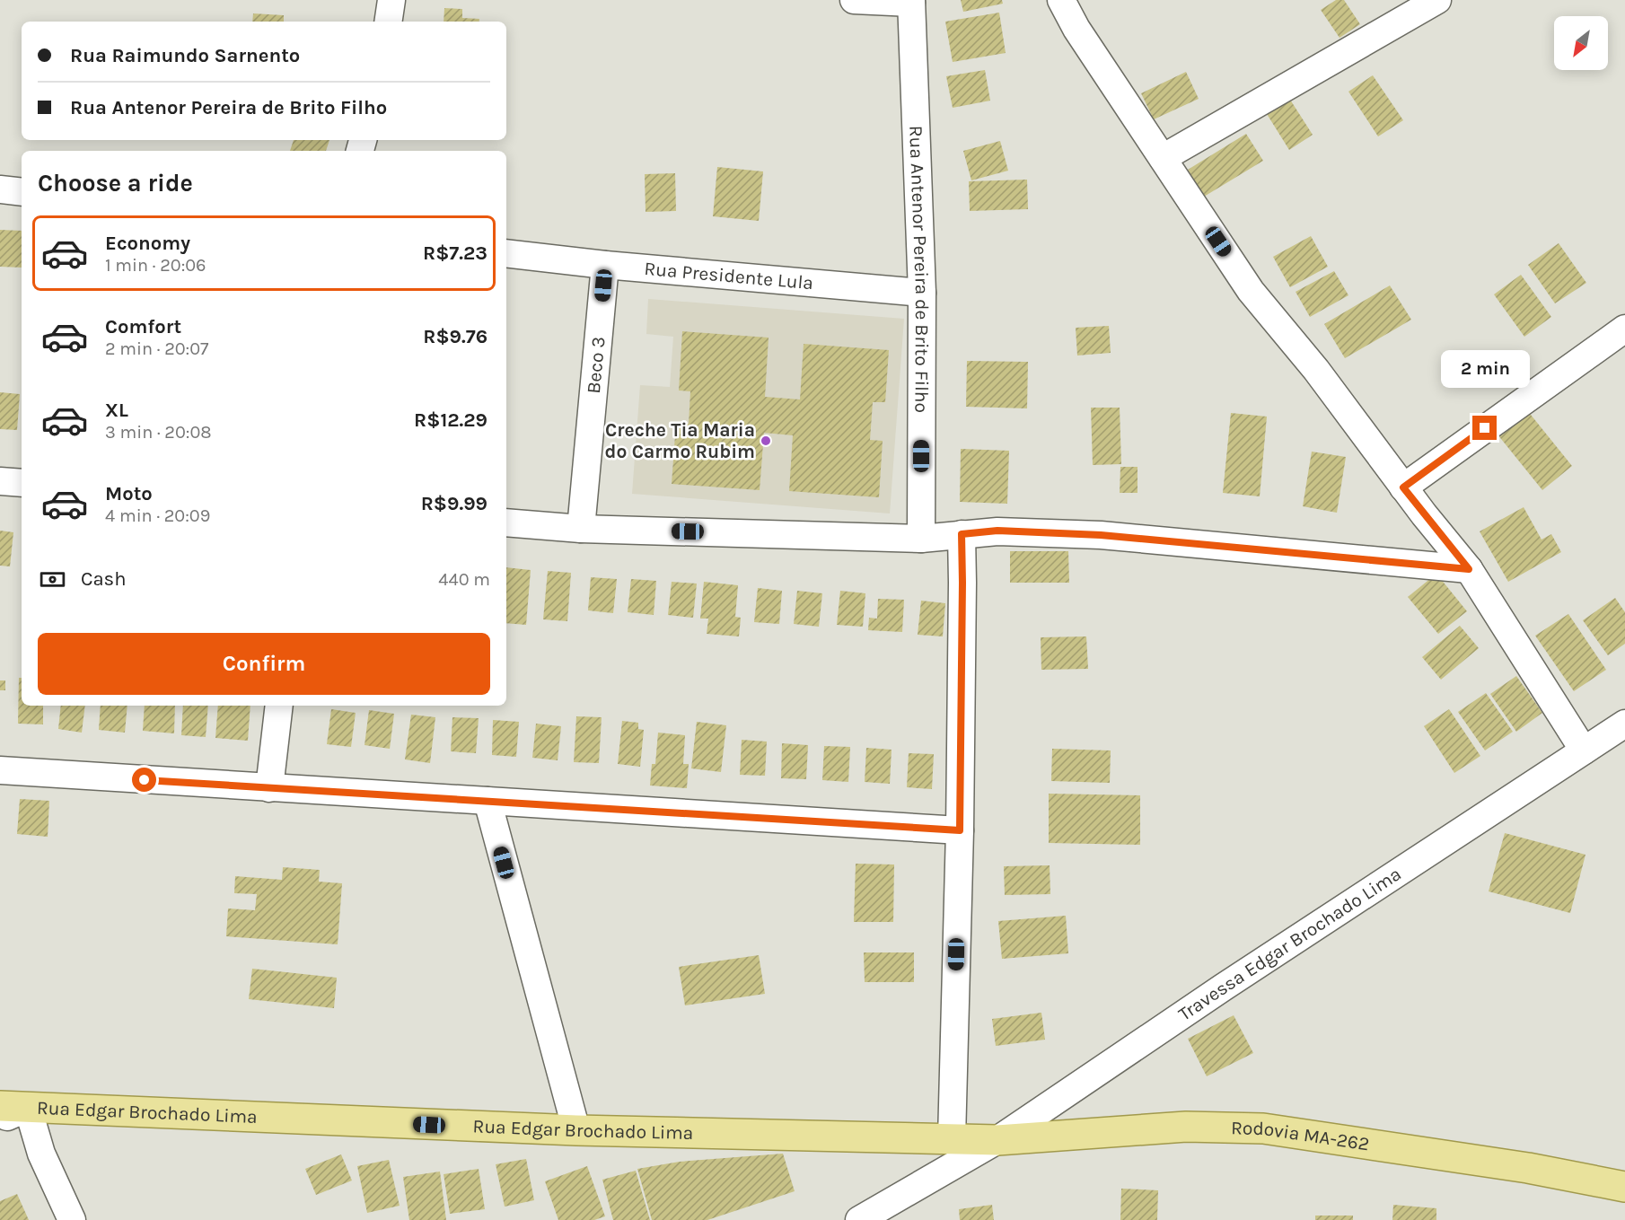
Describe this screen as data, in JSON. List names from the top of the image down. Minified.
{"streets":{"main road":["Rua Edgar Brochado Lima","Rodovia MA-262"],"street":["Rua Antenor Pereira de Brito Filho","Rua Presidente Lula","Beco 3","Travessa Edgar Brochado Lima"]},"crossings":[["Rua Antenor Pereira de Brito Filho","Rua Presidente Lula"],["Rua Presidente Lula","Beco 3"],["Travessa Edgar Brochado Lima","Rua Edgar Brochado Lima"],["Travessa Edgar Brochado Lima","Rodovia MA-262"],["Rua Edgar Brochado Lima","Rodovia MA-262"]],"places":["Creche Tia Maria do Carmo Rubim"],"north":"bottom left","page":{"banner":["Rua Raimundo Sarnento","Rua Antenor Pereira de Brito Filho"],"heading":"Choose a ride","list":[{"name":"Economy","note":"1 min · 20:06","value":"R$7.23"},{"name":"Comfort","note":"2 min · 20:07","value":"R$9.76"},{"name":"XL","note":"3 min · 20:08","value":"R$12.29"},{"name":"Moto","note":"4 min · 20:09","value":"R$9.99"}],"bubble":"2 min","pay":["Cash","440 m"],"buttons":"Confirm"}}
